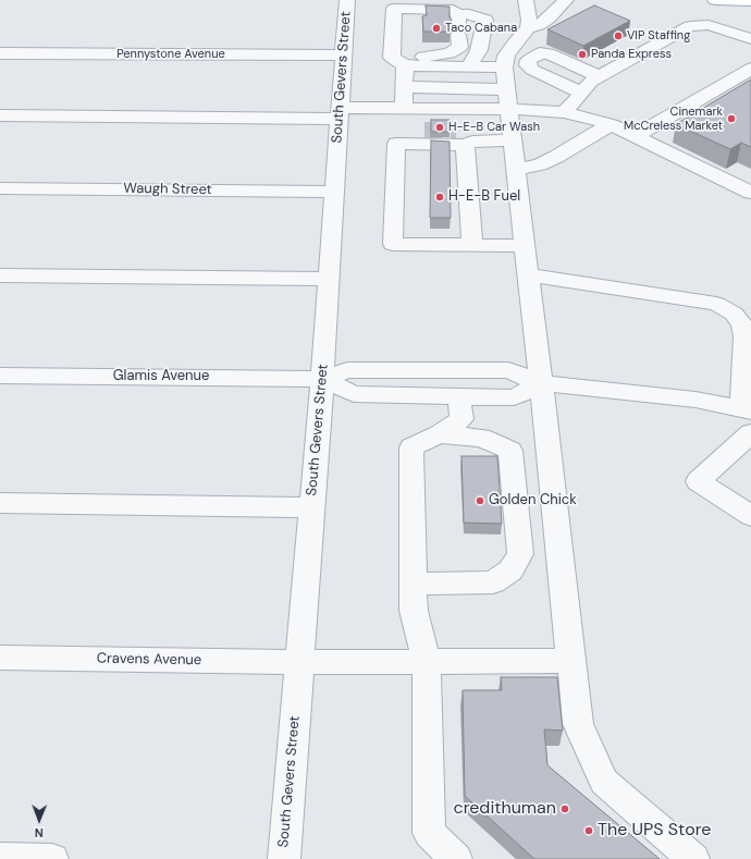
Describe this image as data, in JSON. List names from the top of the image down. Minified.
{"streets":{"street":["Pennystone Avenue","South Gevers Street","Waugh Street","Glamis Avenue","Cravens Avenue"]},"crossings":[["Pennystone Avenue","South Gevers Street"],["South Gevers Street","Waugh Street"],["South Gevers Street","Glamis Avenue"],["South Gevers Street","Cravens Avenue"]],"places":["Taco Cabana","VIP Staffing","Panda Express","Cinemark McCreless Market","H-E-B Car Wash","H-E-B Fuel","Golden Chick","credithuman","The UPS Store"],"north":"bottom"}
